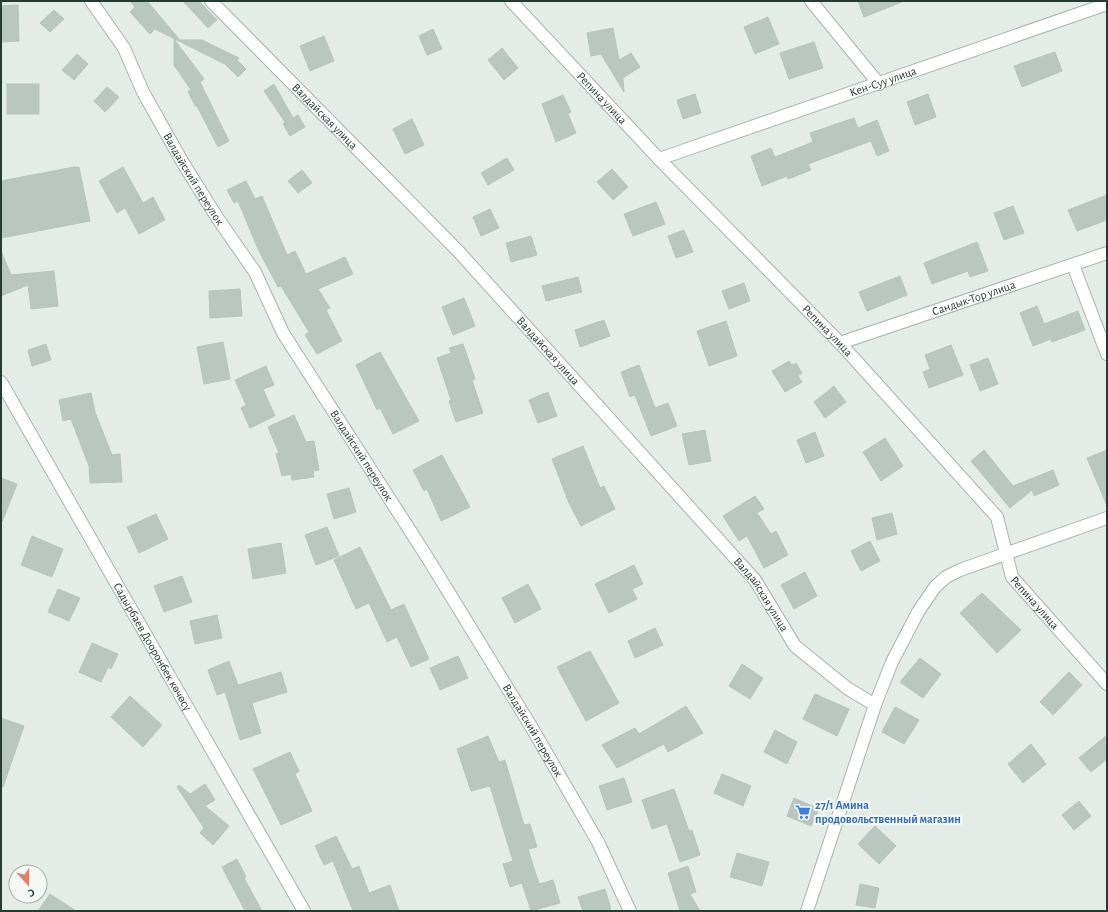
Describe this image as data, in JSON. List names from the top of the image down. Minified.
{"streets":{"street":["Кен-Суу улица","Репина улица","Валдайская улица","Валдайский переулок","Сандык-Тор улица","Садырбаев Дооронбек көчөсү"]},"crossings":[["Кен-Суу улица","Репина улица"],["Репина улица","Сандык-Тор улица"]],"places":{"supermarket":["27/1 Амина продовольственный магазин"]},"north":"bottom"}
